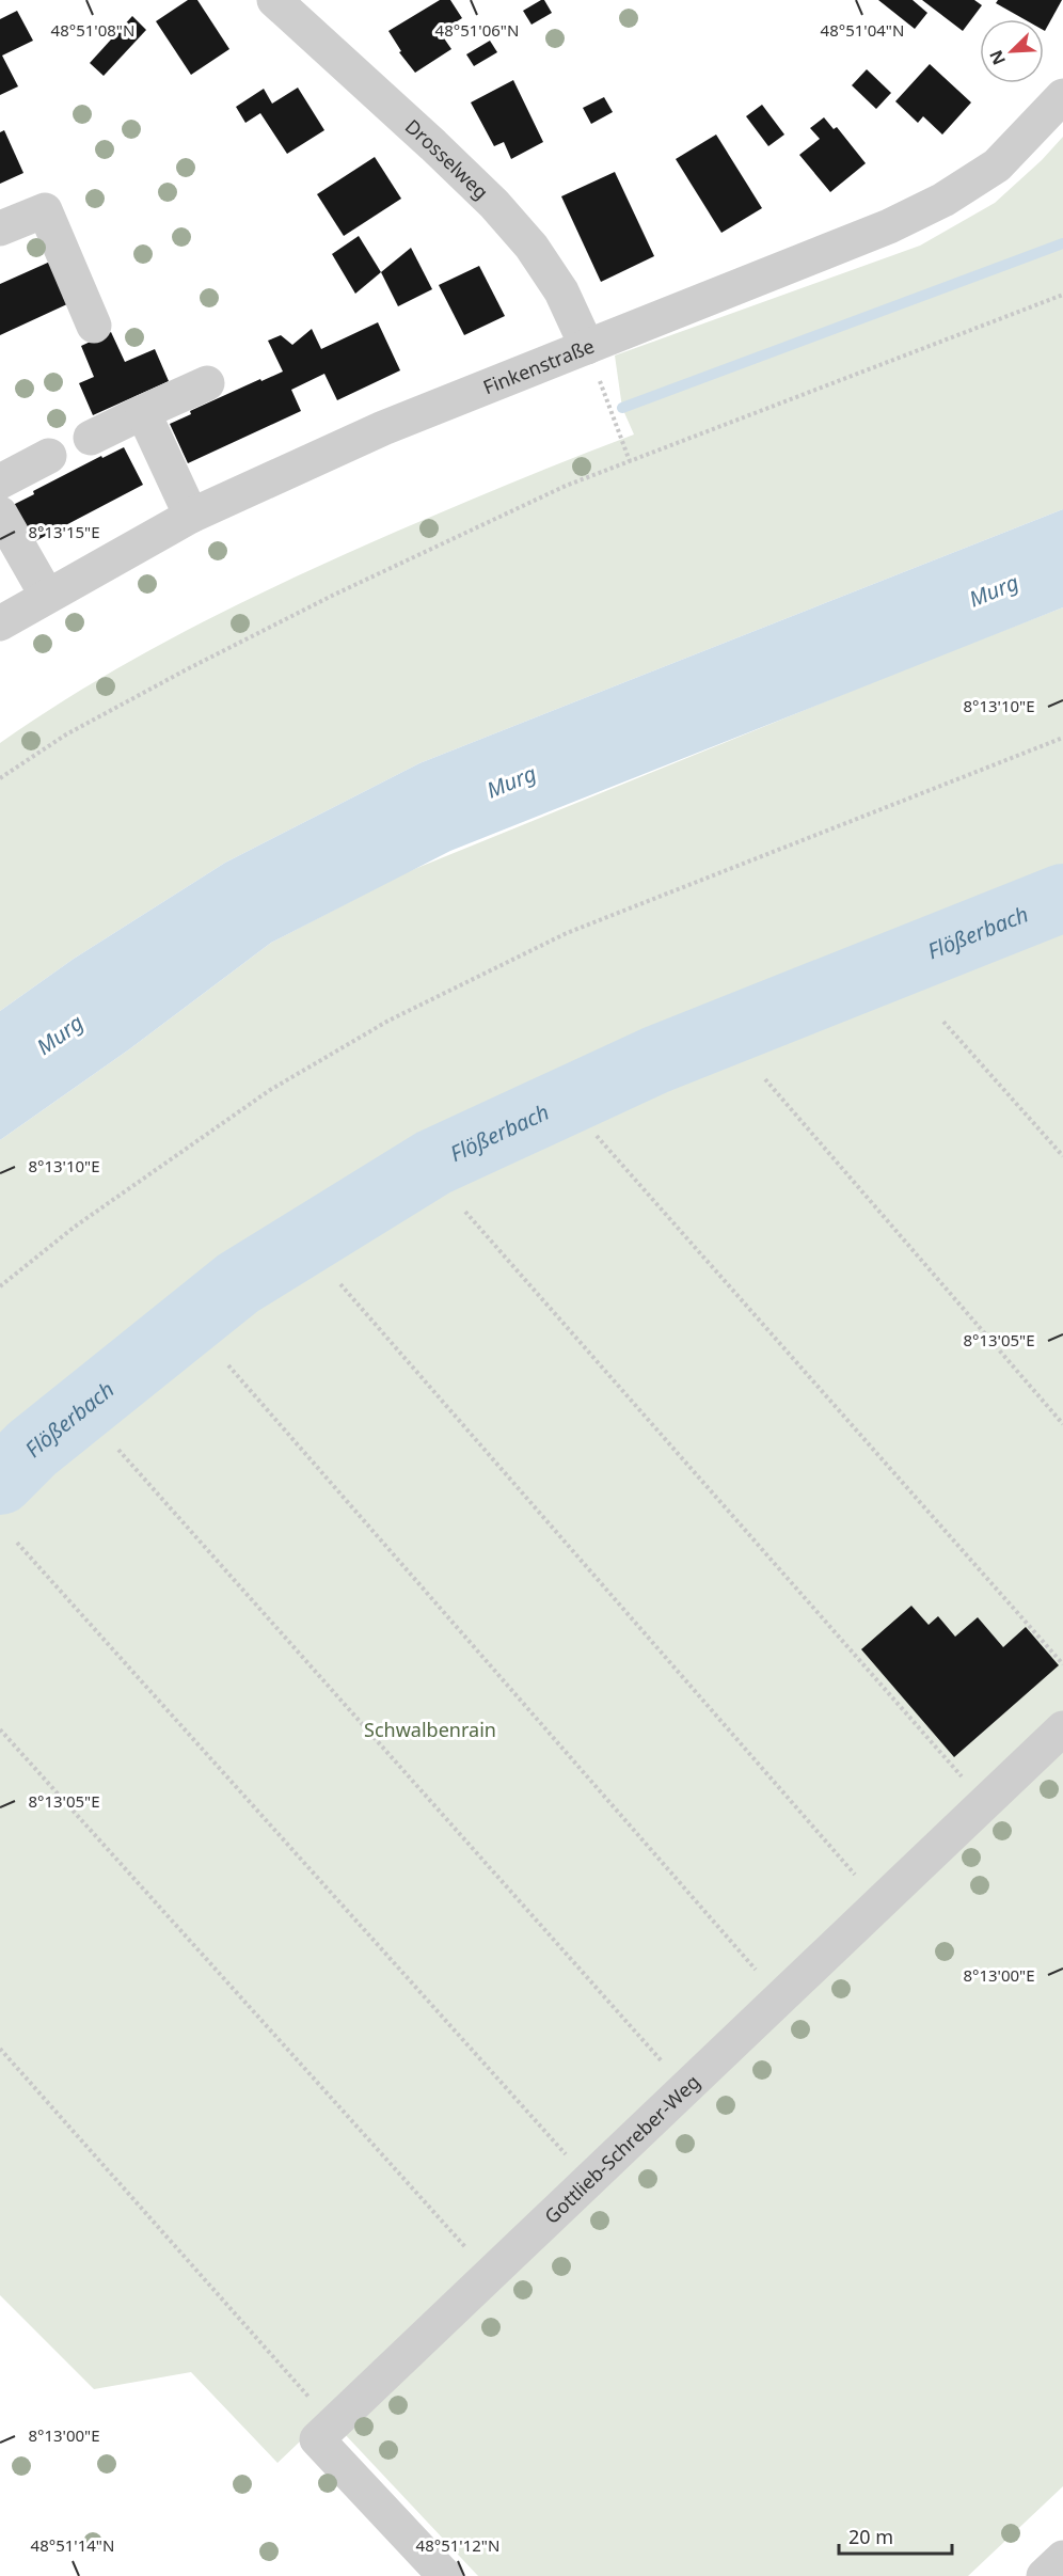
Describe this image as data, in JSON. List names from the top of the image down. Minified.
{"streets":{"street":["Drosselweg","Finkenstraße","Gottlieb-Schreber-Weg"]},"crossings":[["Drosselweg","Finkenstraße"]],"water":["Murg","Flößerbach"],"parks":["Schwalbenrain"],"scale_bar":"20 m","north":"bottom left","coordinates":["48°51'08\"N","48°51'06\"N","48°51'04\"N","8°13'15\"E","8°13'10\"E","8°13'05\"E","8°13'00\"E","48°51'14\"N","48°51'12\"N"]}
